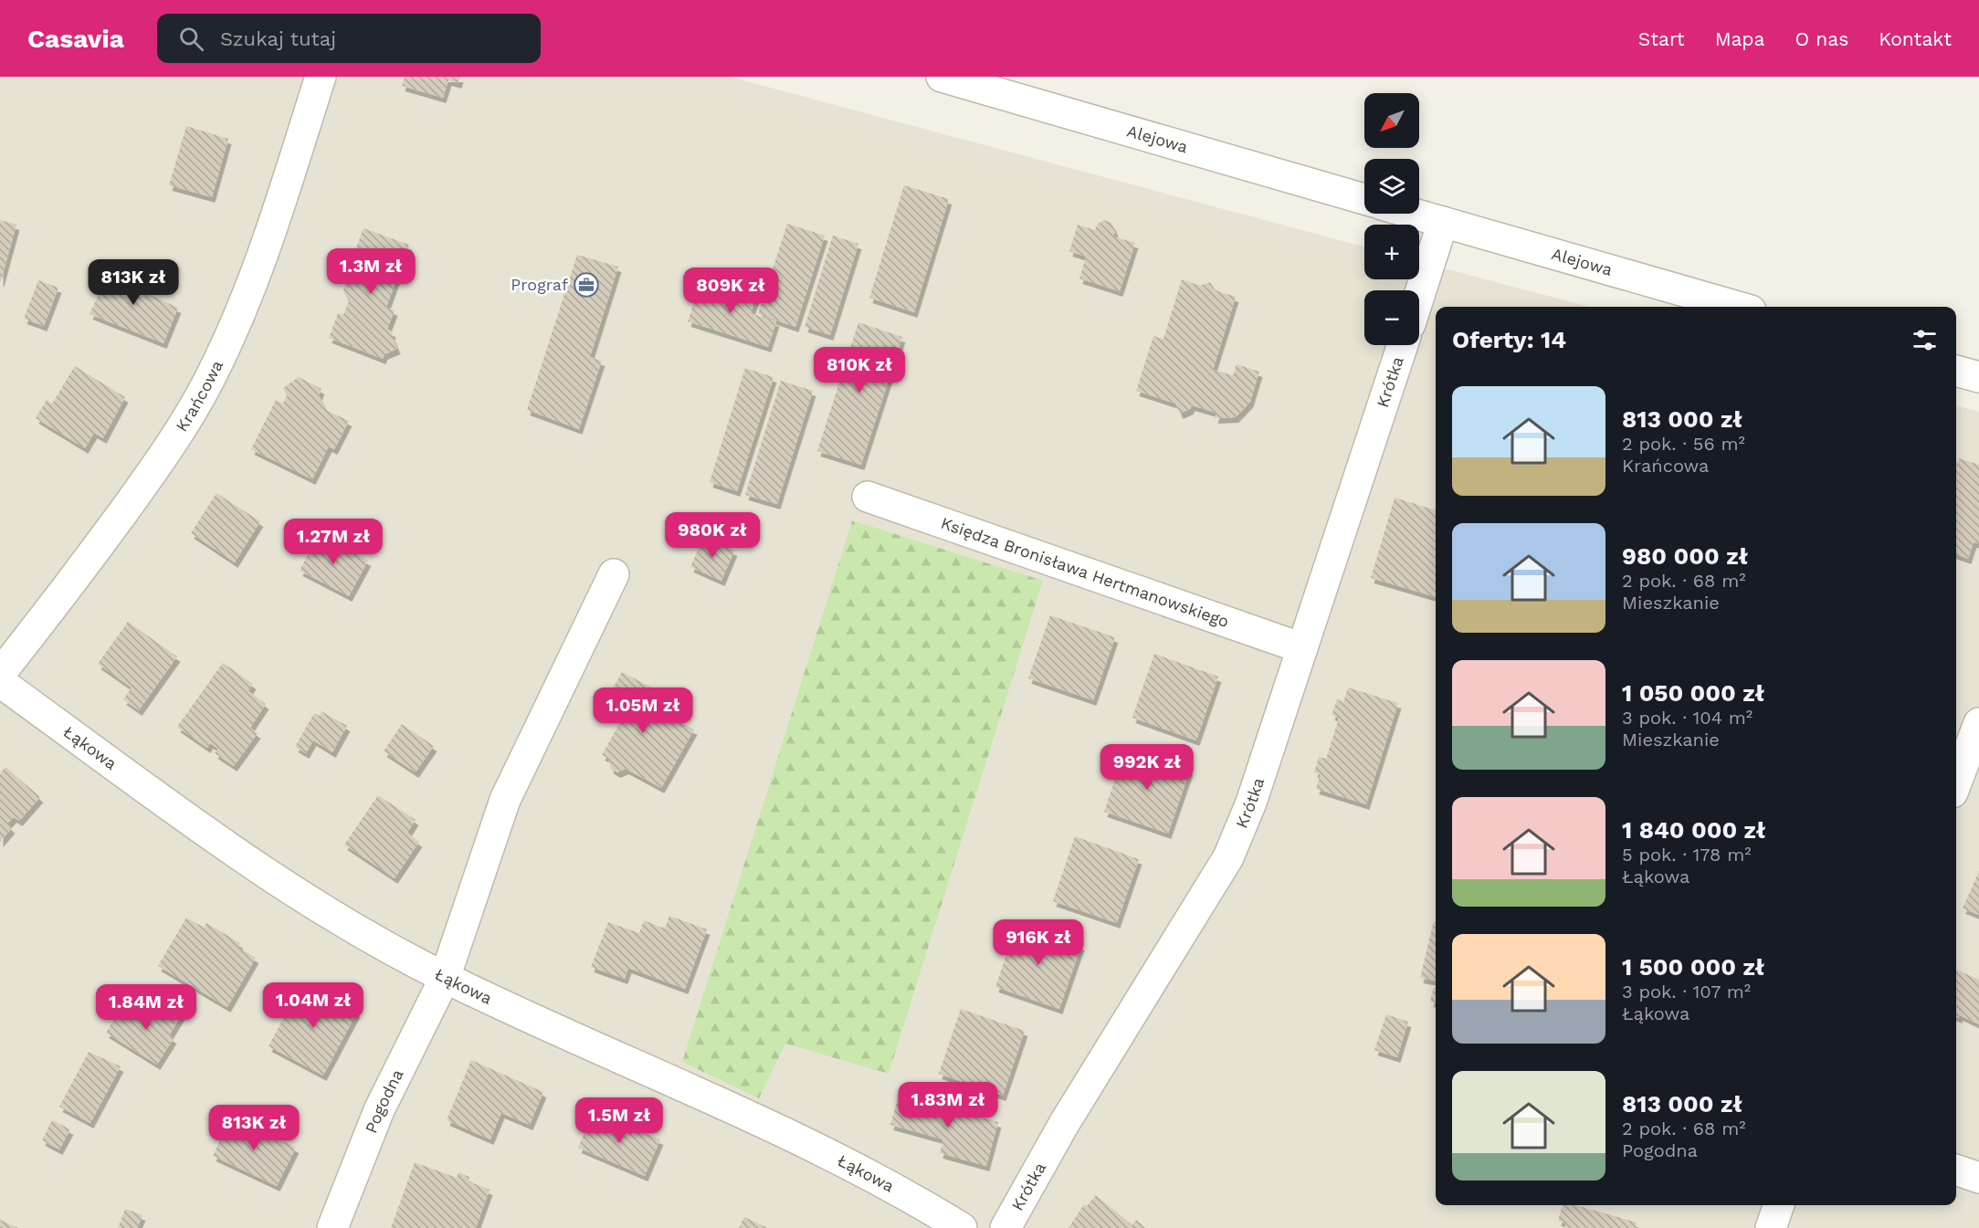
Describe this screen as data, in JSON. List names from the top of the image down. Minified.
{"streets":{"street":["Alejowa","Krótka","Krańcowa","Księdza Bronisława Hertmanowskiego","Łąkowa","Pogodna"]},"crossings":[["Krótka","Księdza Bronisława Hertmanowskiego"],["Łąkowa","Pogodna"]],"places":{"office":["Prograf"]},"north":"bottom left","page":{"header":"Casavia","search":"Szukaj tutaj","nav":["Start","Mapa","O nas","Kontakt"],"map_buttons":["+","−"],"price":["1.3M zł","813K zł","809K zł","810K zł","980K zł","1.27M zł","1.05M zł","992K zł","916K zł","1.04M zł","1.84M zł","1.83M zł","1.5M zł","813K zł"],"heading":"Oferty: 14","list":[{"name":"813 000 zł","note":"2 pok. · 56 m² · Krańcowa"},{"name":"980 000 zł","note":"2 pok. · 68 m² · Mieszkanie"},{"name":"1 050 000 zł","note":"3 pok. · 104 m² · Mieszkanie"},{"name":"1 840 000 zł","note":"5 pok. · 178 m² · Łąkowa"},{"name":"1 500 000 zł","note":"3 pok. · 107 m² · Łąkowa"},{"name":"813 000 zł","note":"2 pok. · 68 m² · Pogodna"}]}}
